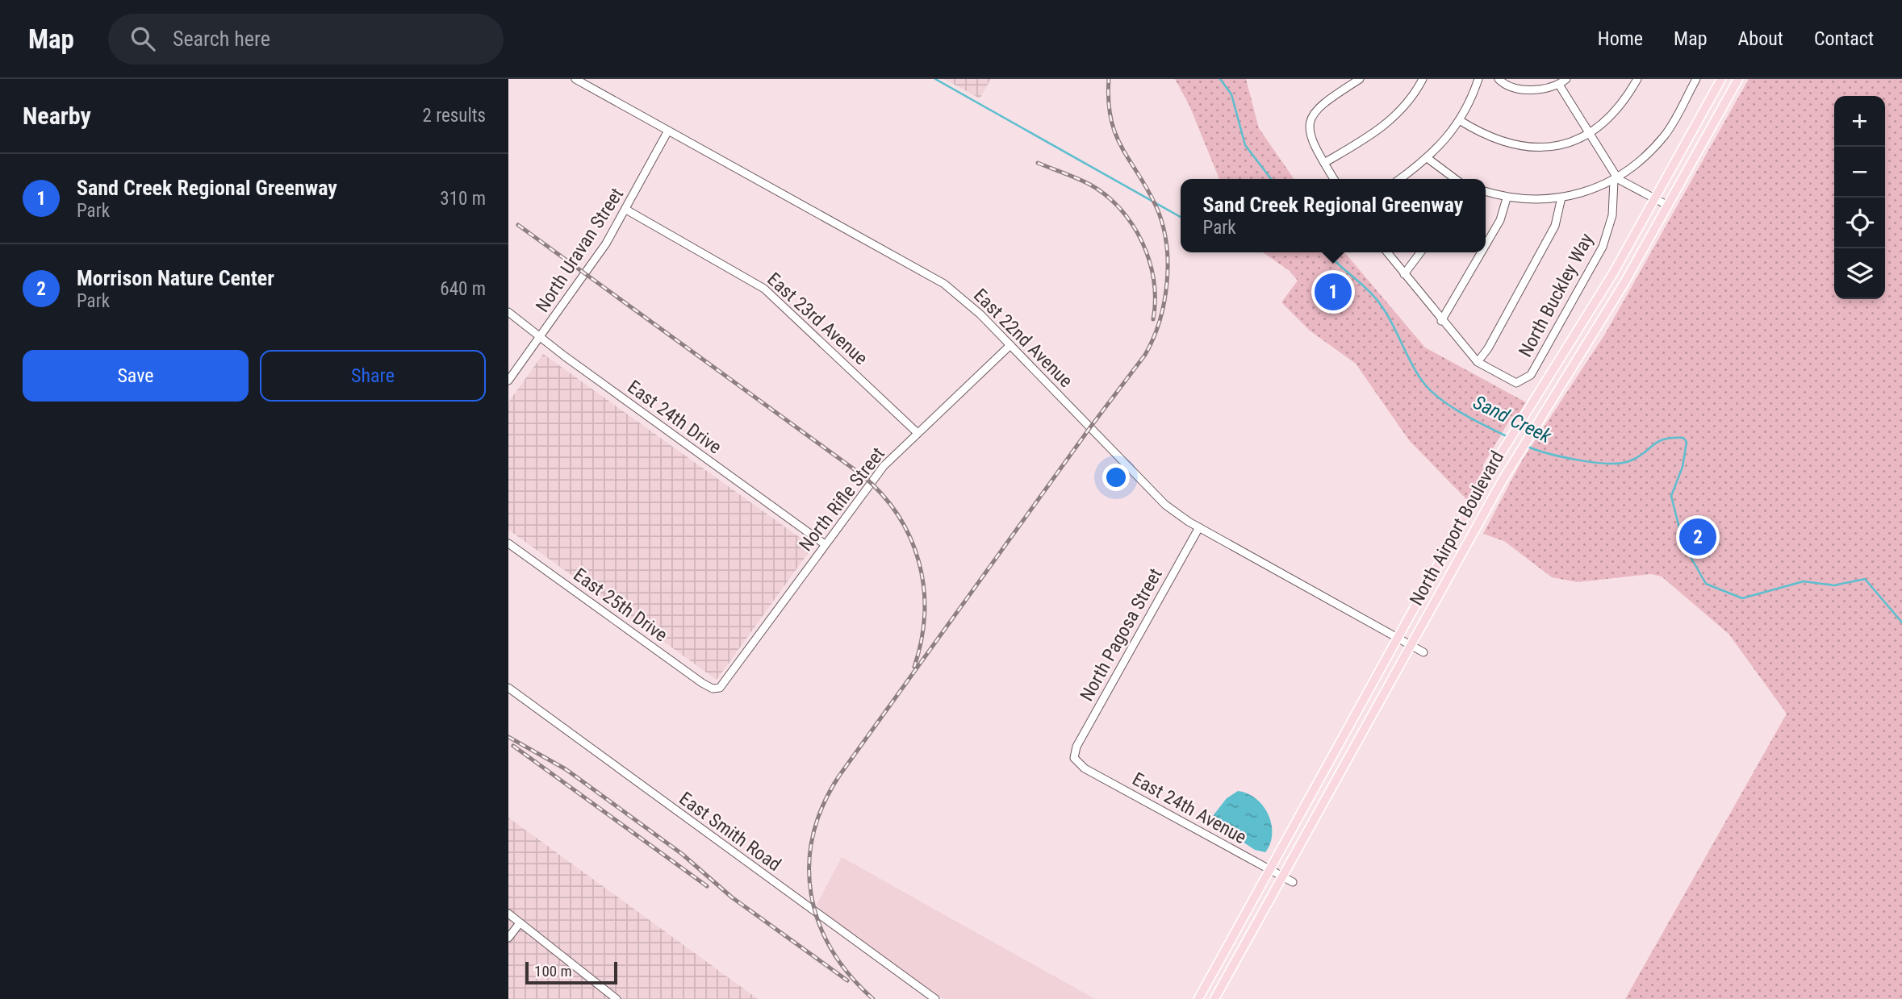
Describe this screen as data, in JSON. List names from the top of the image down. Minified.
{"streets":{"main road":["North Airport Boulevard"],"street":["North Uravan Street","North Buckley Way","East 23rd Avenue","East 22nd Avenue","East 24th Drive","North Rifle Street","East 25th Drive","North Pagosa Street","East 24th Avenue","East Smith Road"]},"crossings":[["North Uravan Street","East 23rd Avenue"],["North Uravan Street","East 22nd Avenue"],["North Uravan Street","East 24th Drive"],["East 23rd Avenue","North Rifle Street"],["East 22nd Avenue","North Rifle Street"],["East 22nd Avenue","North Airport Boulevard"],["East 22nd Avenue","North Pagosa Street"],["East 24th Drive","North Rifle Street"],["North Rifle Street","East 25th Drive"],["North Airport Boulevard","East 24th Avenue"],["North Pagosa Street","East 24th Avenue"]],"water":["Sand Creek"],"scale_bar":"100 m","page":{"header":"Map","search":"Search here","nav":["Home","Map","About","Contact"],"heading":["Nearby","2 results"],"map_buttons":["+","−"],"list":[{"mark":"1","name":"Sand Creek Regional Greenway","note":"Park","value":"310 m"},{"mark":"2","name":"Morrison Nature Center","note":"Park","value":"640 m"}],"popup":["Sand Creek Regional Greenway","Park"],"pins":["1","2"],"buttons":["Save","Share"],"scale":"100 m"}}
